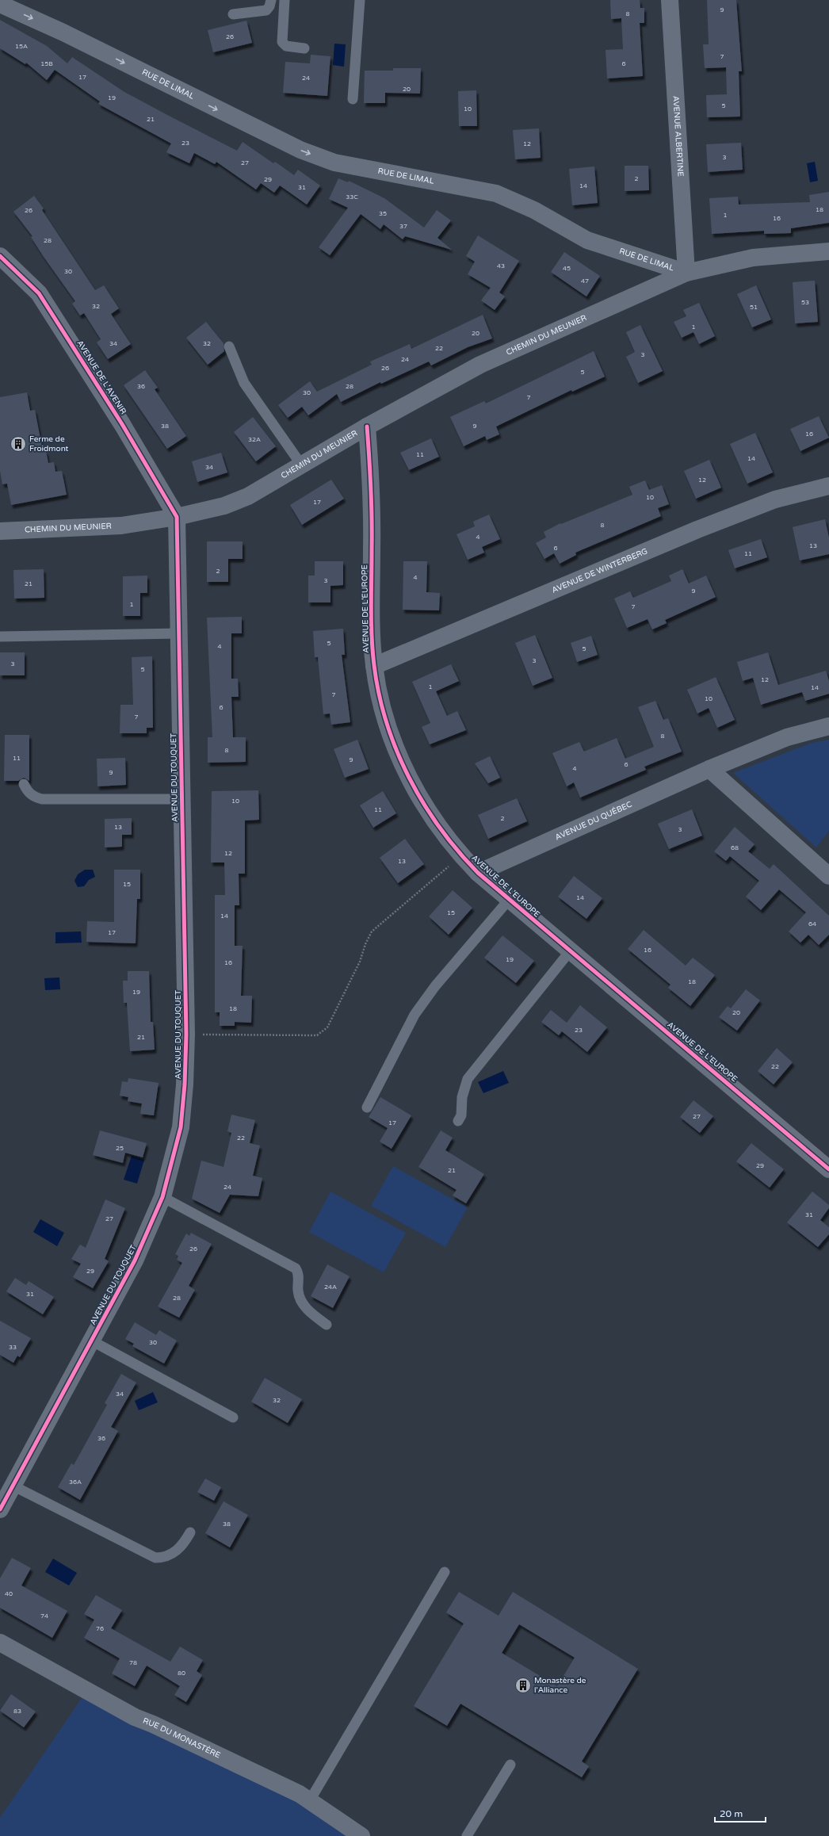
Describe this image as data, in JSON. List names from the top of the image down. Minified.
{"streets":{"street":["RUE DE LIMAL","AVENUE ALBERTINE","CHEMIN DU MEUNIER","AVENUE DE L'AVENIR","AVENUE DE WINTERBERG","AVENUE DE L'EUROPE","AVENUE DU TOUQUET","AVENUE DU QUÉBEC","RUE DU MONASTÈRE"]},"crossings":[["RUE DE LIMAL","AVENUE ALBERTINE"],["RUE DE LIMAL","CHEMIN DU MEUNIER"],["AVENUE ALBERTINE","CHEMIN DU MEUNIER"],["CHEMIN DU MEUNIER","AVENUE DE L'AVENIR"],["CHEMIN DU MEUNIER","AVENUE DE L'EUROPE"],["CHEMIN DU MEUNIER","AVENUE DU TOUQUET"],["AVENUE DE L'AVENIR","AVENUE DU TOUQUET"],["AVENUE DE WINTERBERG","AVENUE DE L'EUROPE"],["AVENUE DE L'EUROPE","AVENUE DU QUÉBEC"]],"one_way":["RUE DE LIMAL"],"places":{"building":["Ferme de Froidmont","Monastère de l'Alliance"]},"house_numbers":["9","8","26","15A","7","15B","6","17","24","20","19","5","10","21","23","12","3","27","2","29","14","31","33C","18","26","35","1","16","37","28","43","45","30","47","53","32","51","1","20","34","32","22","3","24","26","5","36","28","30","7","38","9","16","32A","11","14","34","12","10","17","8","4","13","6","11","2","4","3","21","9","1","7","5","4","5","3","3","5","12","1","14","7","10","6","7","8","8","11","9","6","4","9","10","11","2","13","3","68","12","13","15","14","15","14","64","17","16","19","16","18","19","18","20","23","21","22","27","17","22","25","29","21","24","31","27","26","29","24A","31","28","30","33","34","32","36","36A","38","40","74","76","78","80","83"],"scale_bar":"20 m"}
